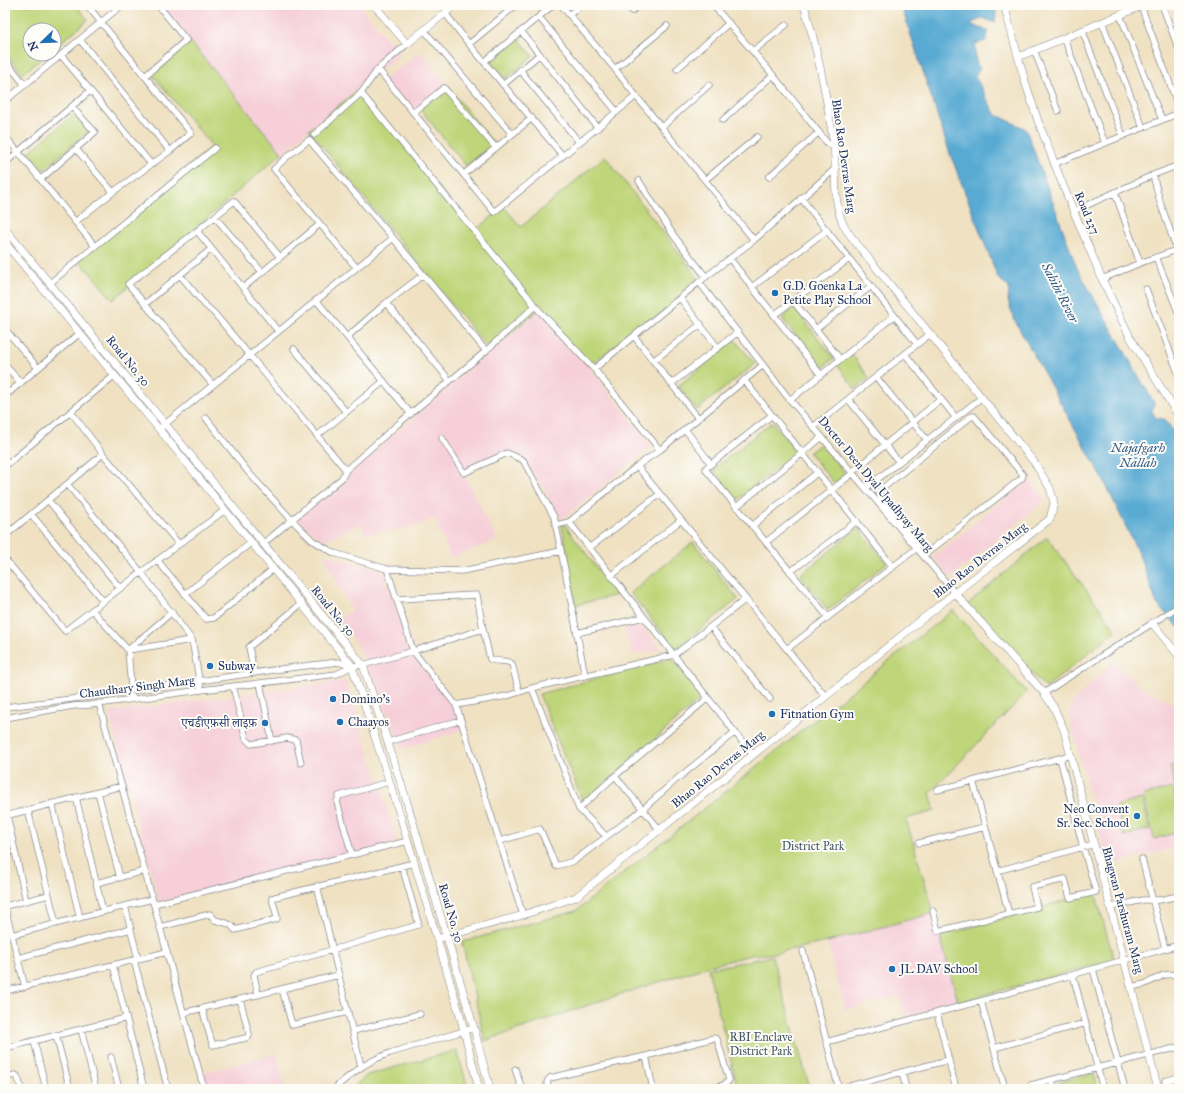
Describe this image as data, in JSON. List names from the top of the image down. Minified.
{"streets":{"street":["Bhao Rao Devras Marg","Road 237","Road No. 30","Doctor Deen Dyal Upadhyay Marg","Chaudhary Singh Marg","Bhagwan Parshuram Marg"]},"crossings":[["Bhao Rao Devras Marg","Road No. 30"],["Bhao Rao Devras Marg","Doctor Deen Dyal Upadhyay Marg"],["Road No. 30","Chaudhary Singh Marg"],["Doctor Deen Dyal Upadhyay Marg","Bhagwan Parshuram Marg"]],"water":["Sahibi River","Najafgarh Nallah"],"parks":["District Park","RBI Enclave District Park"],"places":["G.D. Goenka La Petite Play School","Subway","Domino's","Fitnation Gym","Chaayos","एचडीएफ़सी लाइफ़","Neo Convent Sr. Sec. School","JL DAV School"],"north":"bottom left"}
